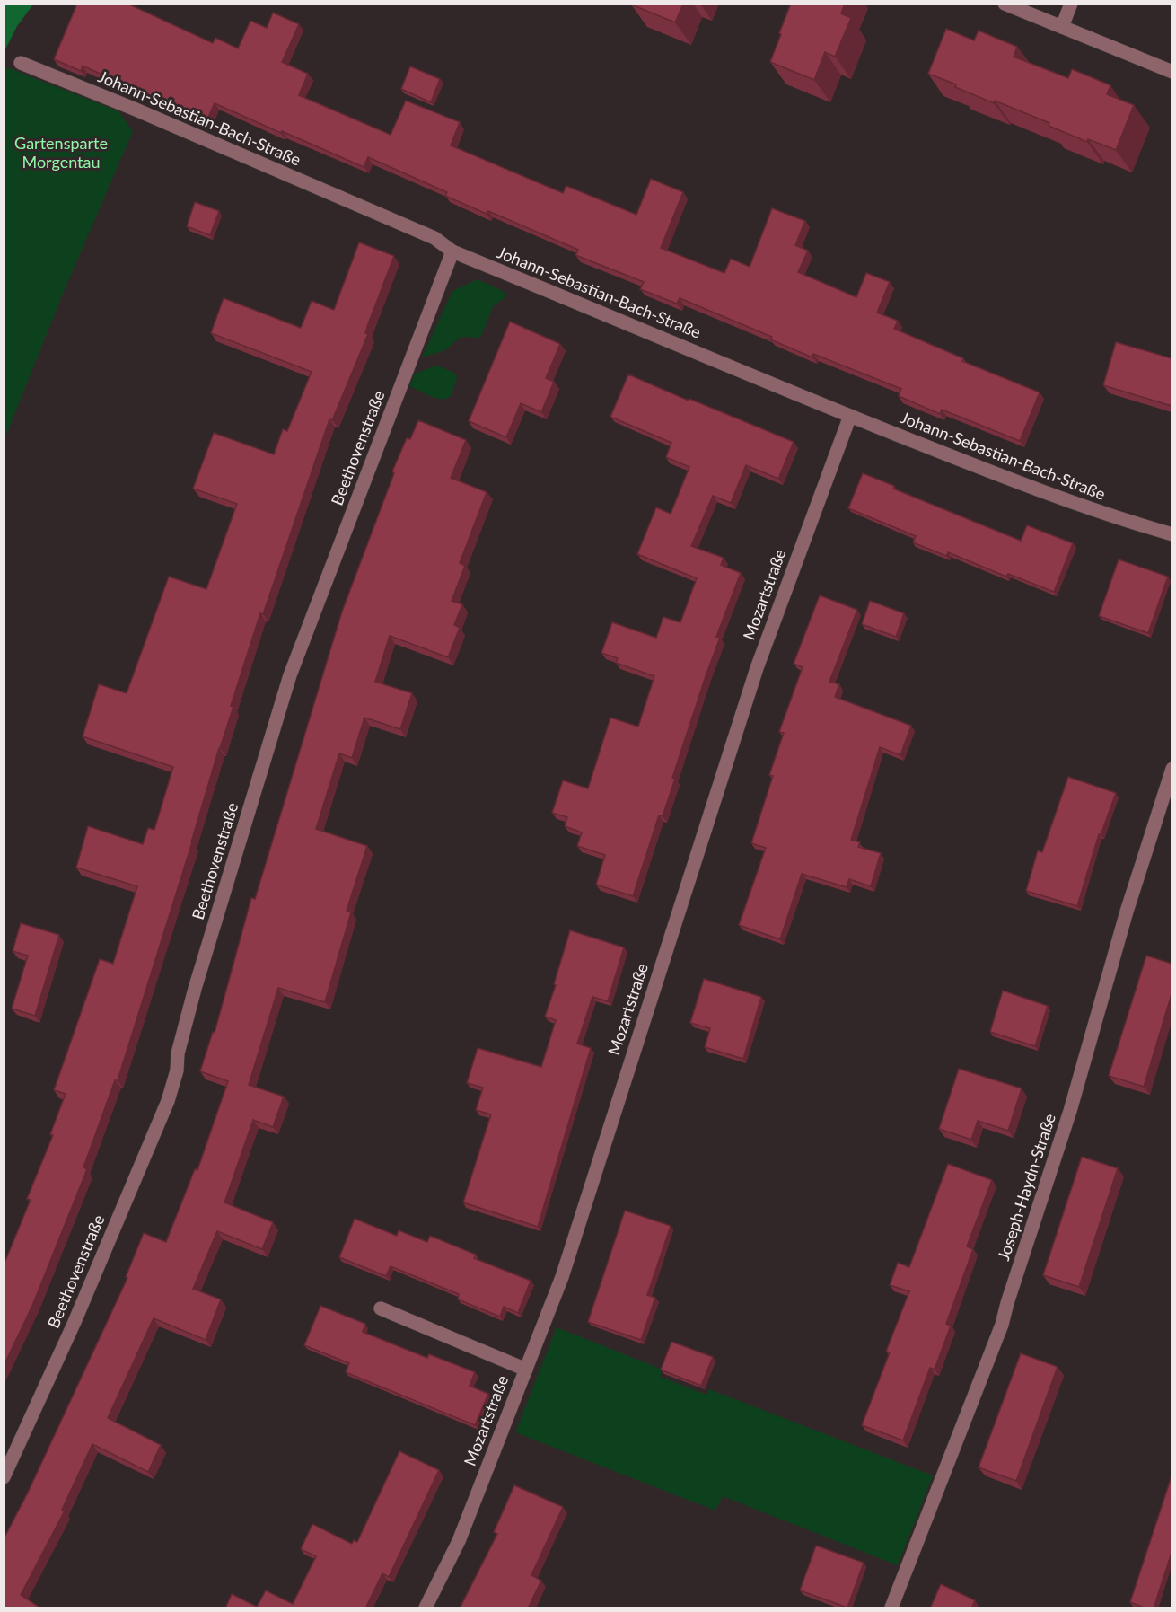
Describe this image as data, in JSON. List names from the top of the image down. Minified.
{"streets":{"street":["Johann-Sebastian-Bach-Straße","Beethovenstraße","Mozartstraße","Joseph-Haydn-Straße"]},"crossings":[["Johann-Sebastian-Bach-Straße","Beethovenstraße"],["Johann-Sebastian-Bach-Straße","Mozartstraße"]],"parks":["Gartensparte Morgentau"]}
